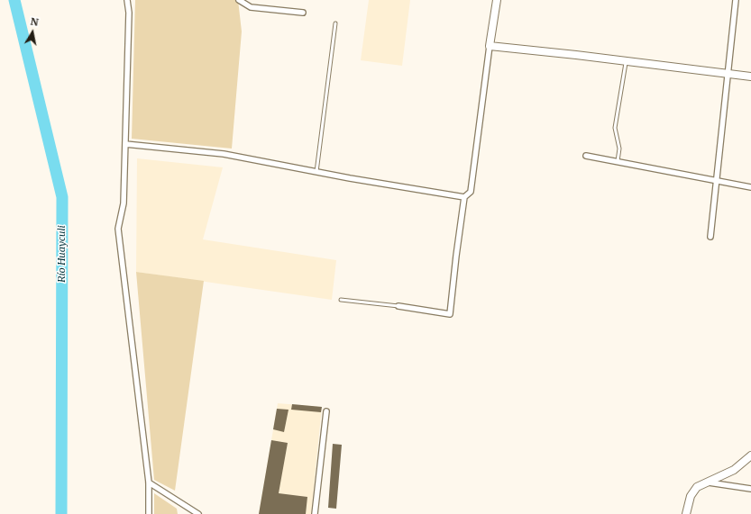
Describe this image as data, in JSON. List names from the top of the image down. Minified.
{"water":["Río Huayculi"],"north":"top"}
